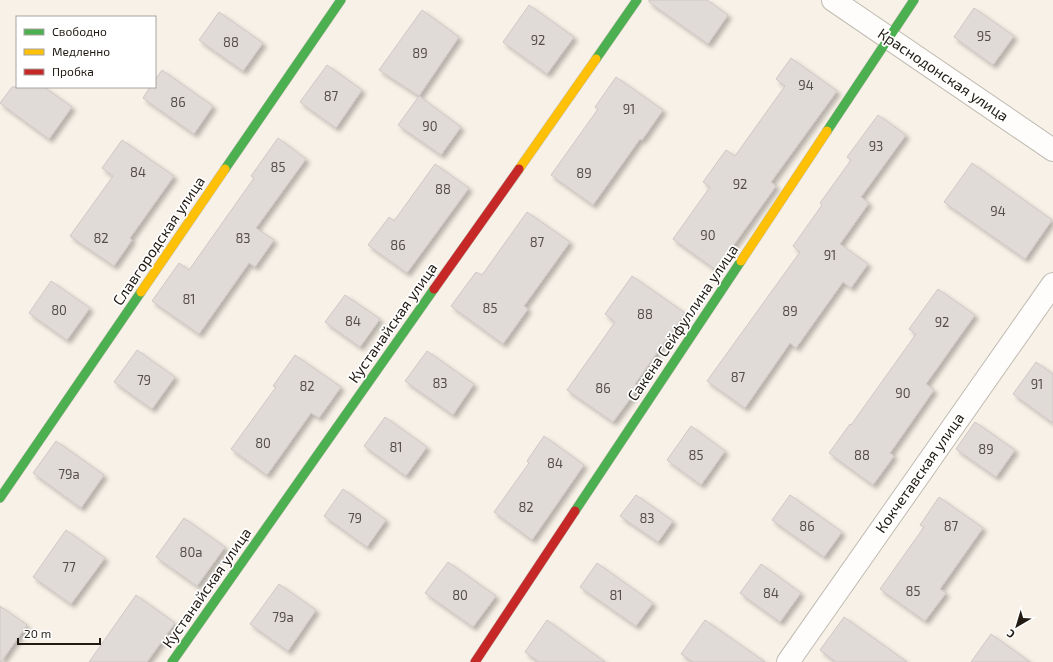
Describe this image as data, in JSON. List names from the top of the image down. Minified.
{"streets":{"street":["Краснодонская улица","Славгородская улица","Кустанайская улица","Сакена Сейфуллина улица","Кокчетавская улица"]},"crossings":[["Краснодонская улица","Сакена Сейфуллина улица"]],"house_numbers":["95","92","88","89","94","87","86","91","90","93","85","84","89","92","88","94","90","82","83","87","86","91","81","85","80","89","88","84","92","87","79","83","91","82","86","90","80","81","89","85","88","84","79а","82","79","83","86","87","80а","77","85","84","80","81","79а"],"legend":["Свободно","Медленно","Пробка"],"scale_bar":"20 m","north":"bottom left"}
